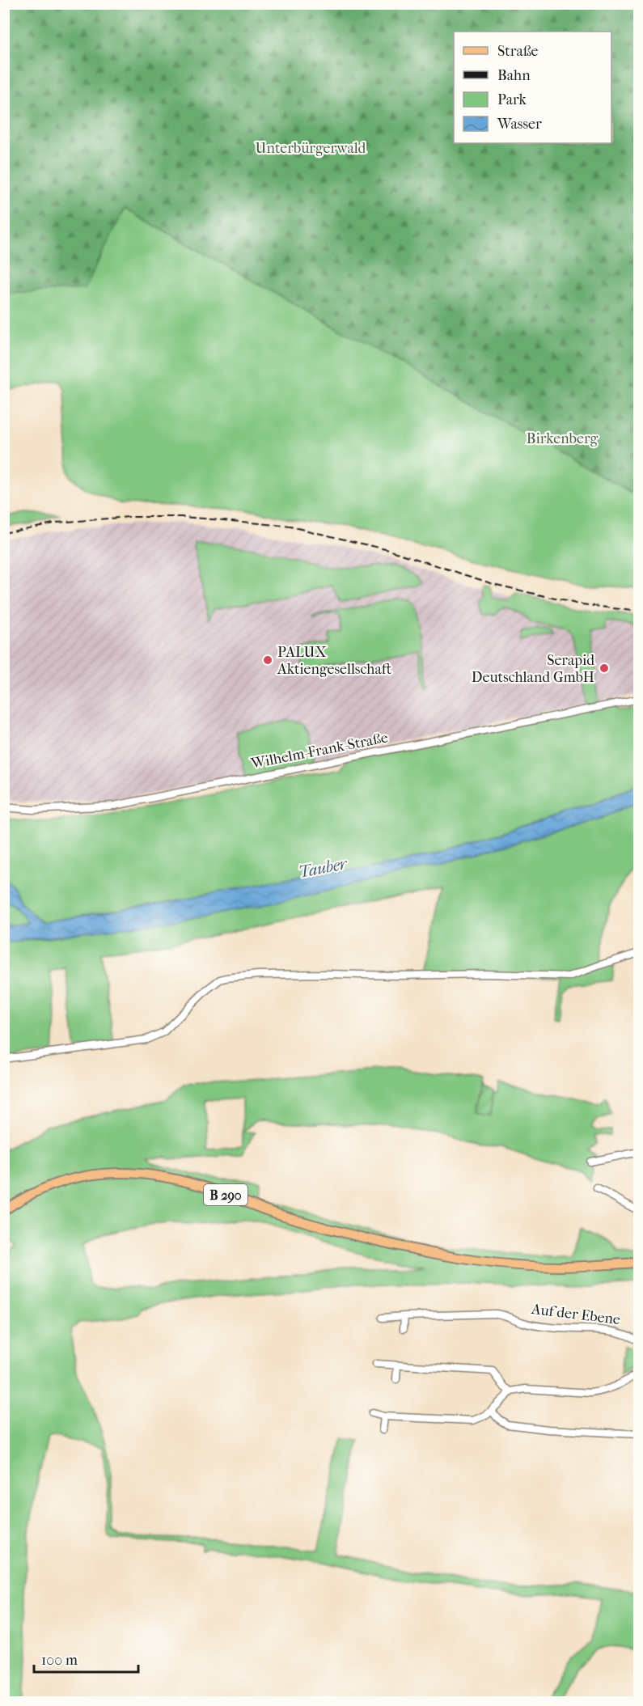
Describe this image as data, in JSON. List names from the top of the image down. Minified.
{"streets":{"main road":["B 290"],"street":["Wilhelm-Frank-Straße","Auf der Ebene"]},"water":["Tauber"],"parks":["Unterbürgerwald","Birkenberg"],"places":["PALUX Aktiengesellschaft","Serapid Deutschland GmbH"],"legend":["Straße","Bahn","Park","Wasser"],"scale_bar":"100 m"}
